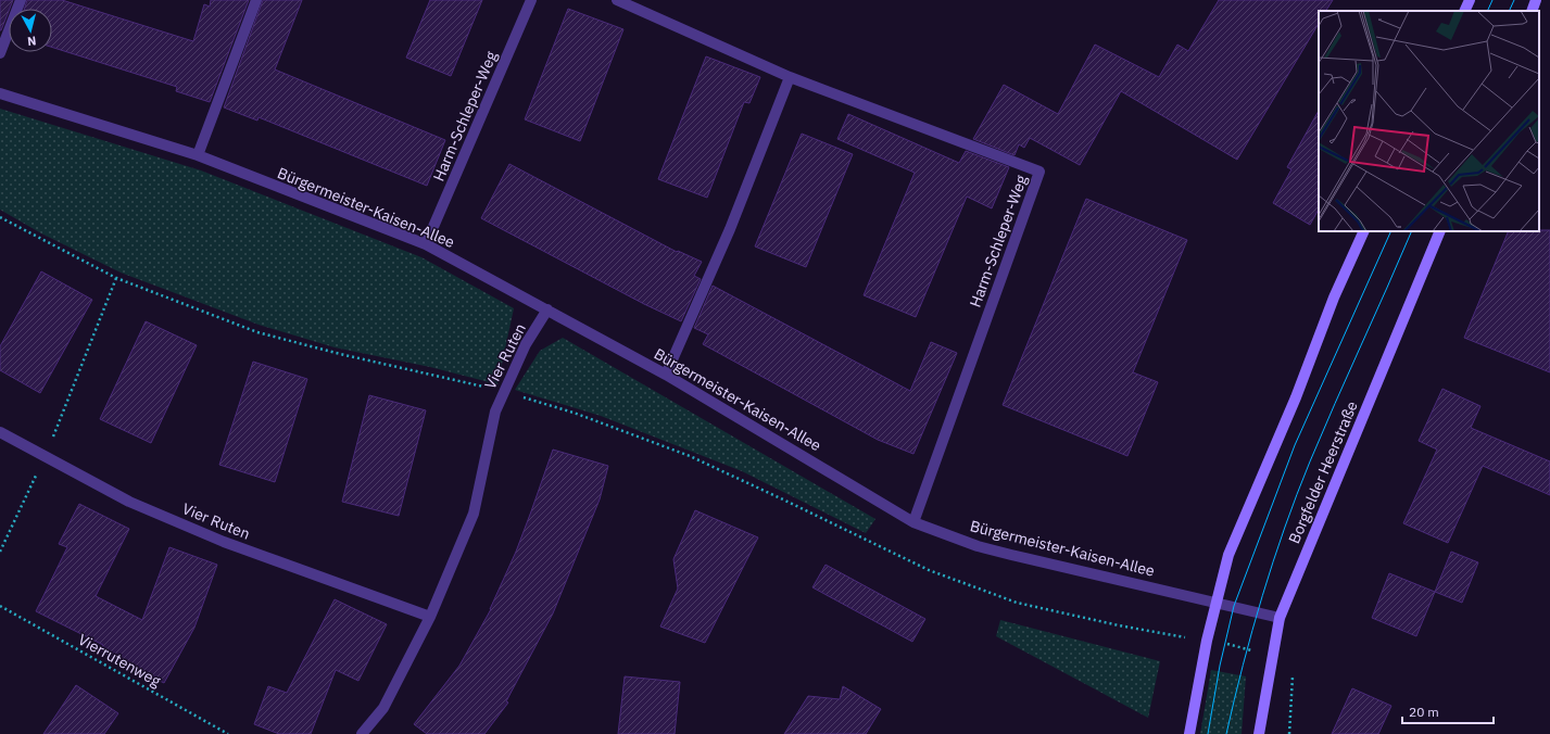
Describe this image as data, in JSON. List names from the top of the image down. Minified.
{"streets":{"main road":["Borgfelder Heerstraße"],"street":["Harm-Schleper-Weg","Bürgermeister-Kaisen-Allee","Vier Ruten"],"path":["Vierrutenweg"]},"crossings":[["Harm-Schleper-Weg","Bürgermeister-Kaisen-Allee"],["Bürgermeister-Kaisen-Allee","Vier Ruten"],["Bürgermeister-Kaisen-Allee","Borgfelder Heerstraße"]],"scale_bar":"20 m","north":"bottom"}
